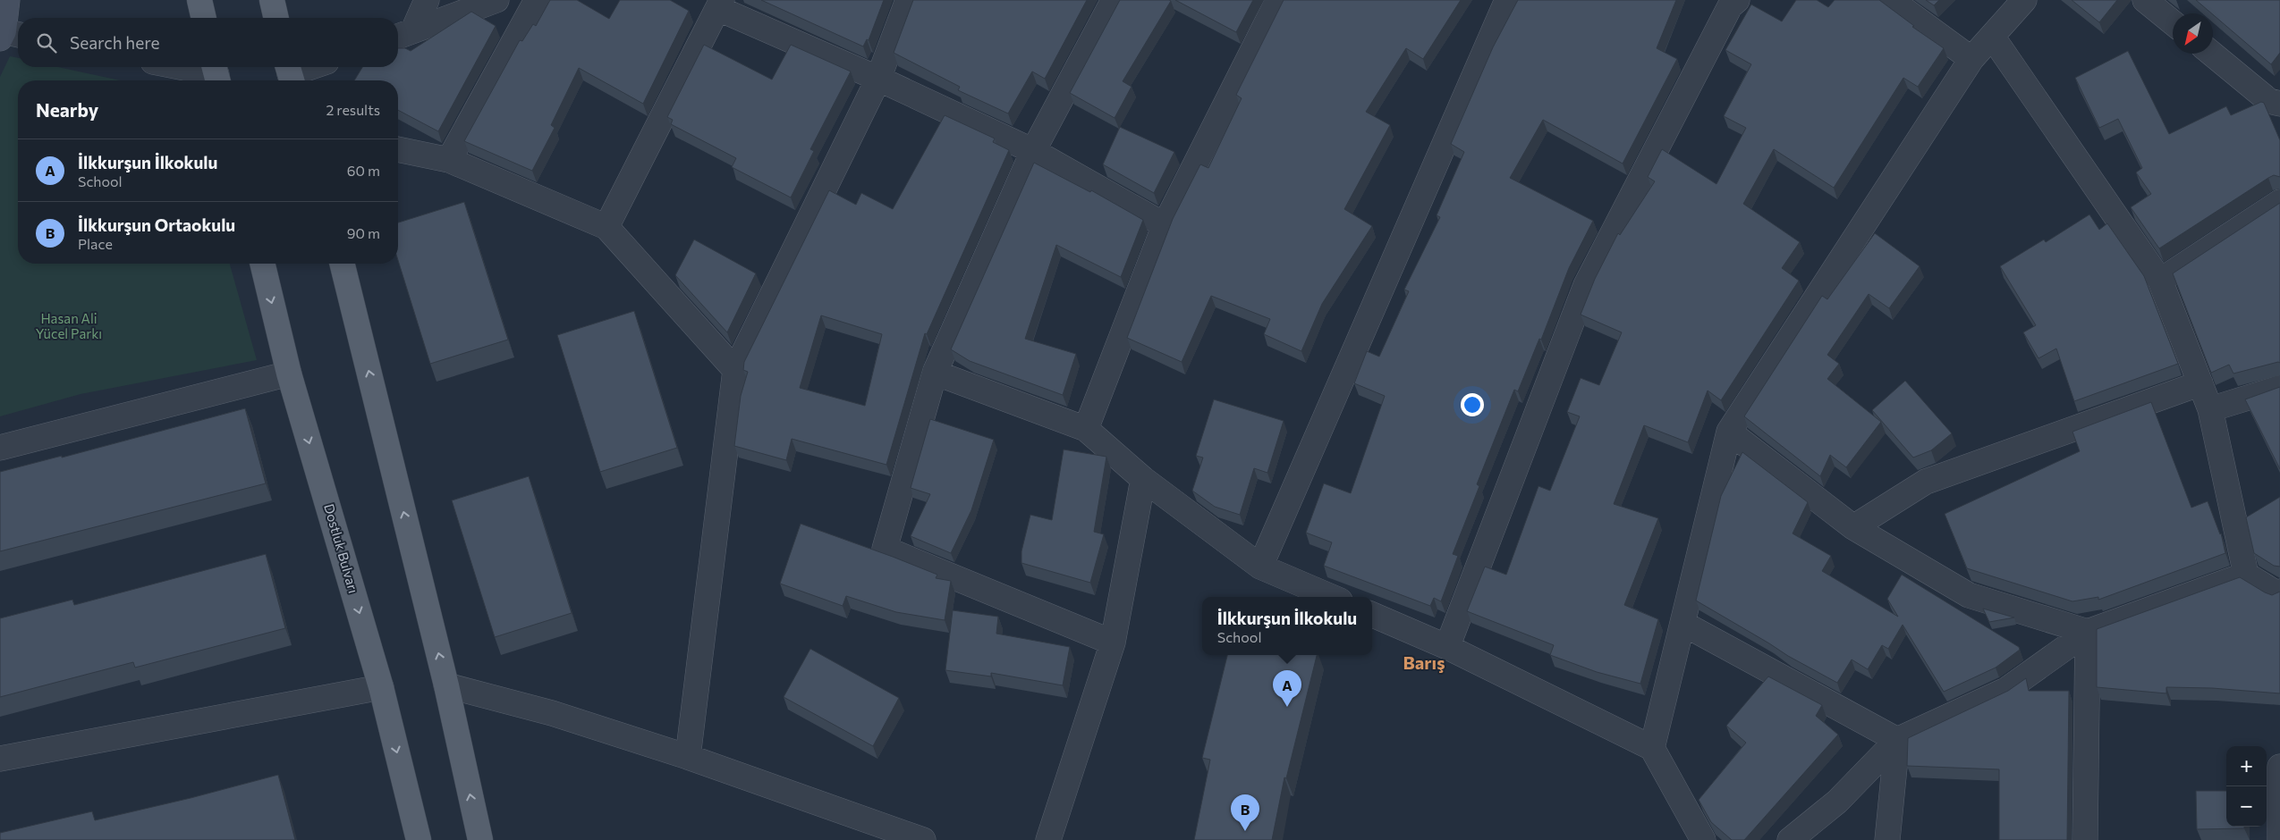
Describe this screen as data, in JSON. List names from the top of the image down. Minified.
{"streets":{"main road":["Dostluk Bulvarı"]},"districts":["Barış"],"parks":["Hasan Ali Yücel Parkı"],"north":"bottom left","page":{"search":"Search here","heading":["Nearby","2 results"],"list":[{"mark":"A","name":"İlkkurşun İlkokulu","note":"School","value":"60 m"},{"mark":"B","name":"İlkkurşun Ortaokulu","note":"Place","value":"90 m"}],"popup":["İlkkurşun İlkokulu","School"],"pins":["A","B"],"map_buttons":["+","−"]}}
